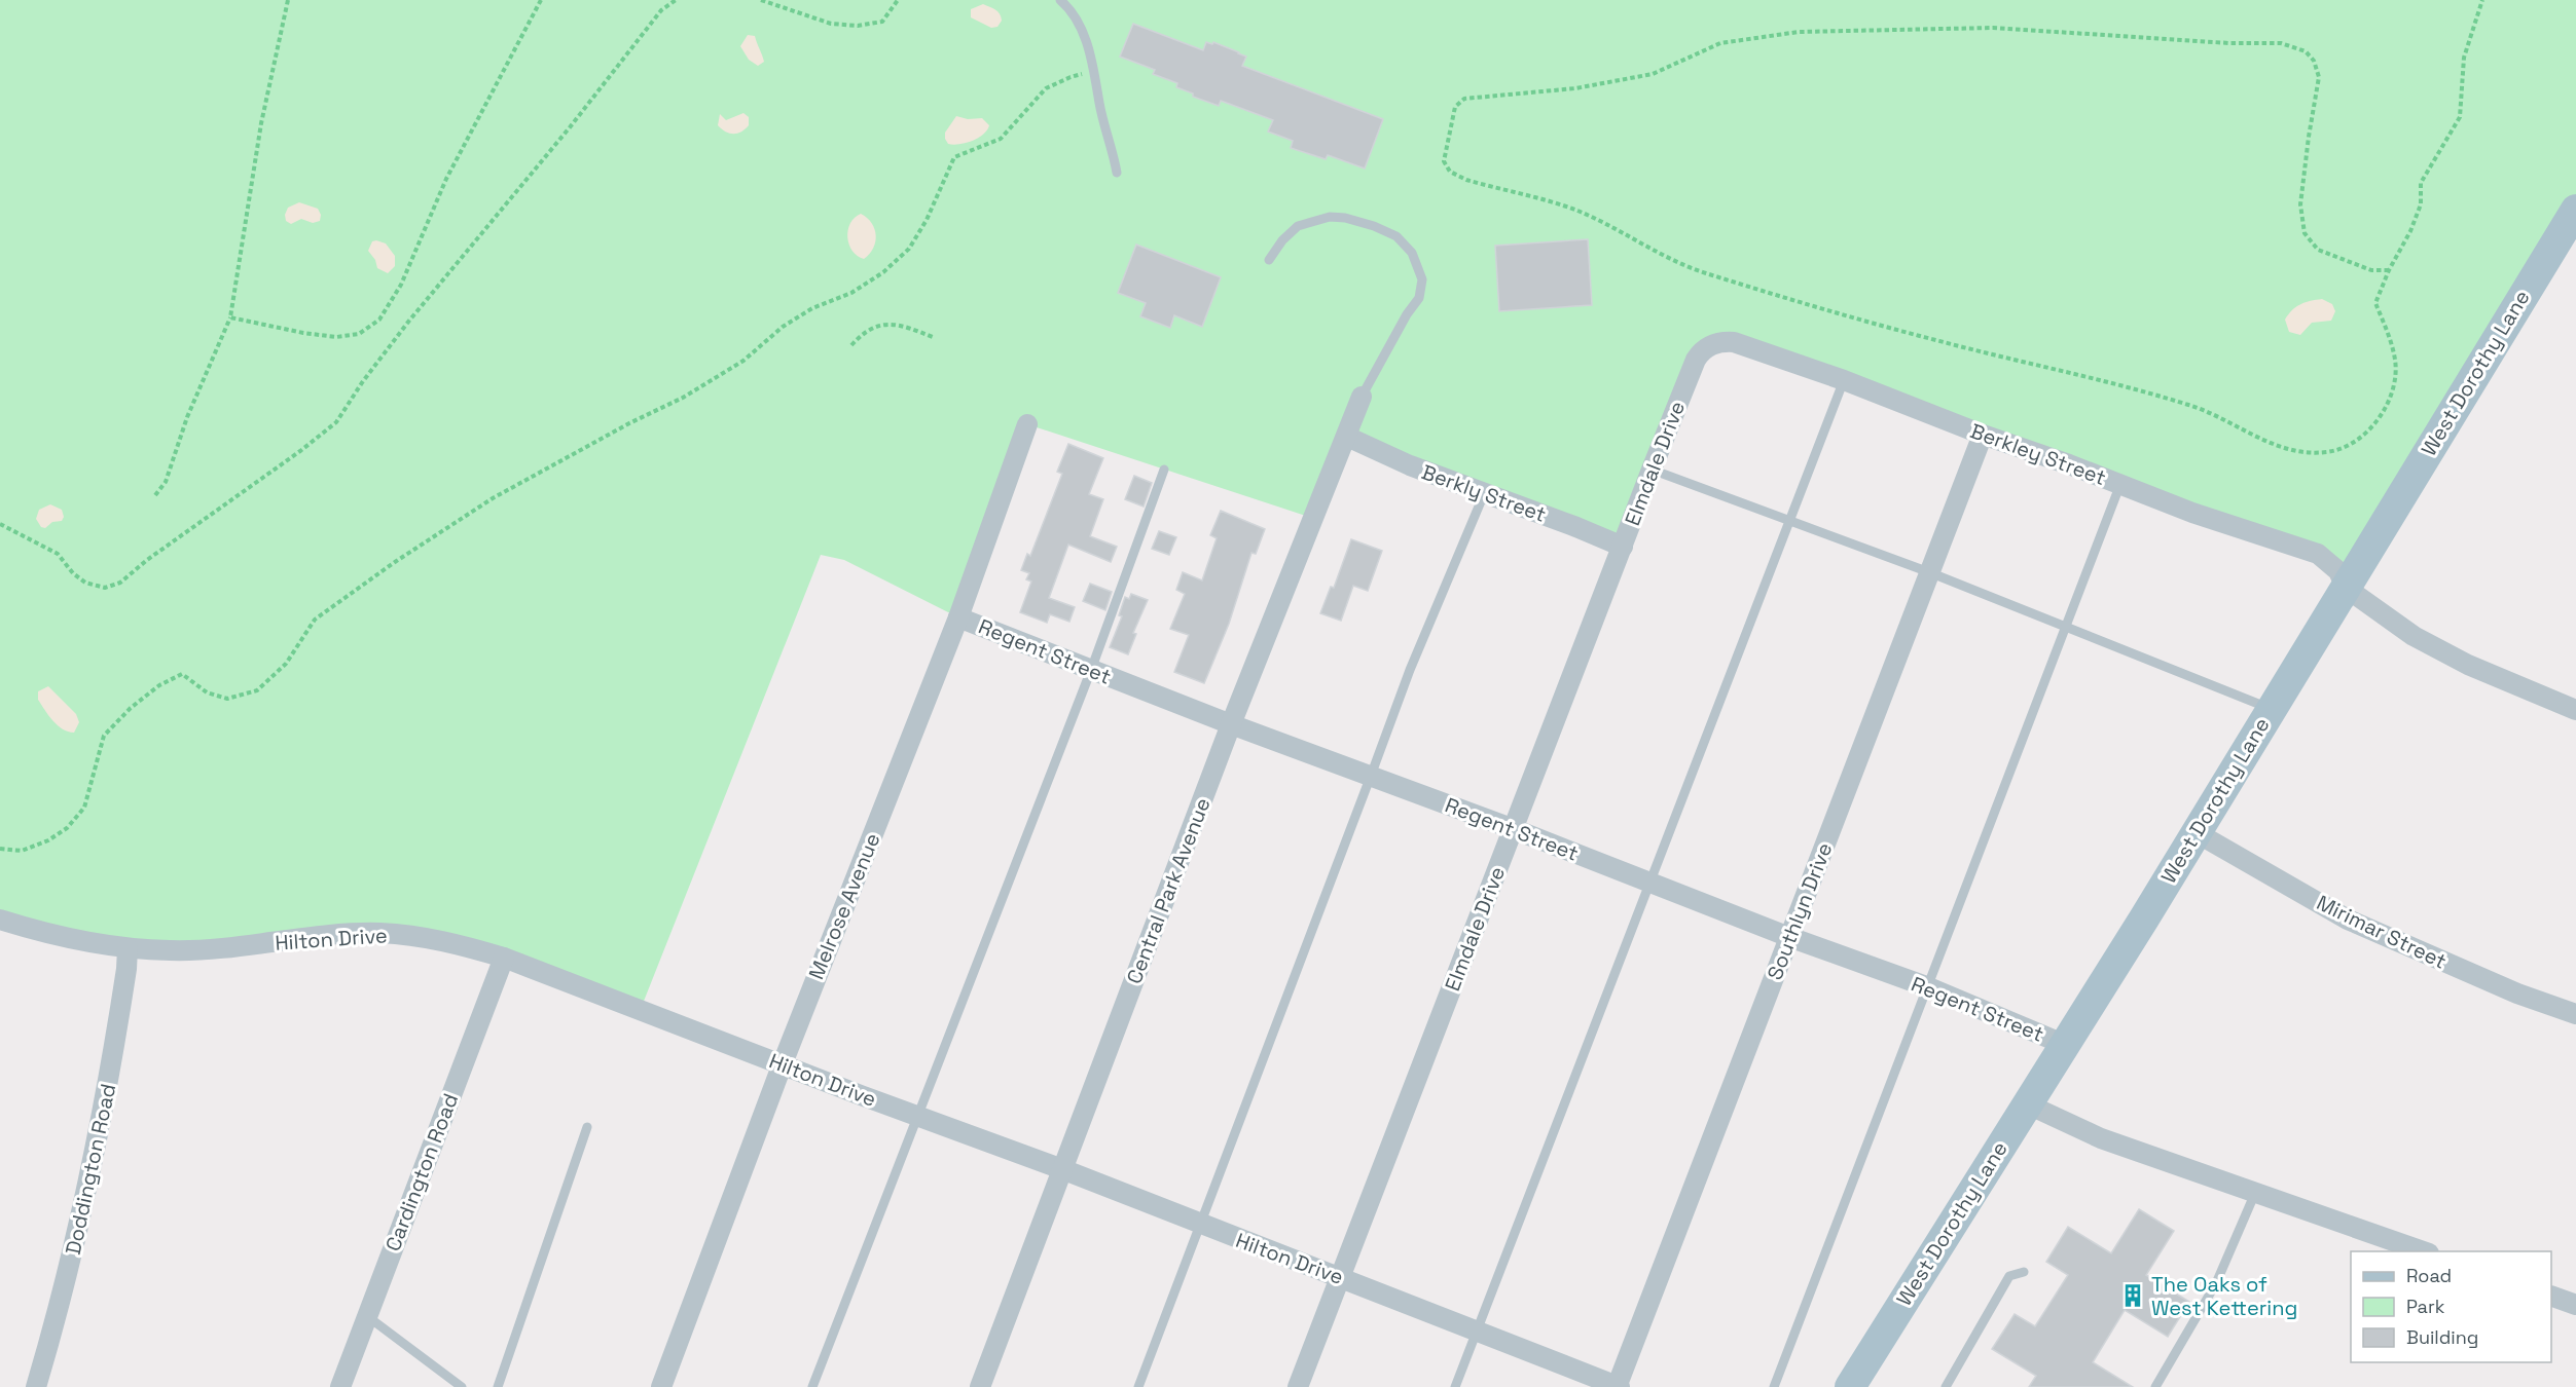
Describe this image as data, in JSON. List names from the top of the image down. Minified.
{"streets":{"main road":["West Dorothy Lane"],"street":["Berkley Street","Elmdale Drive","Berkly Street","Regent Street","Central Park Avenue","Melrose Avenue","Southlyn Drive","Mirimar Street","Hilton Drive","Doddington Road","Cardington Road"]},"crossings":[["West Dorothy Lane","Berkley Street"],["West Dorothy Lane","Regent Street"],["West Dorothy Lane","Mirimar Street"],["Berkley Street","Elmdale Drive"],["Berkley Street","Southlyn Drive"],["Elmdale Drive","Berkly Street"],["Elmdale Drive","Regent Street"],["Elmdale Drive","Hilton Drive"],["Berkly Street","Central Park Avenue"],["Regent Street","Central Park Avenue"],["Regent Street","Melrose Avenue"],["Regent Street","Southlyn Drive"],["Central Park Avenue","Hilton Drive"],["Melrose Avenue","Hilton Drive"],["Southlyn Drive","Hilton Drive"],["Hilton Drive","Doddington Road"],["Hilton Drive","Cardington Road"]],"places":{"building":["The Oaks of West Kettering"]},"legend":["Road","Park","Building"]}
